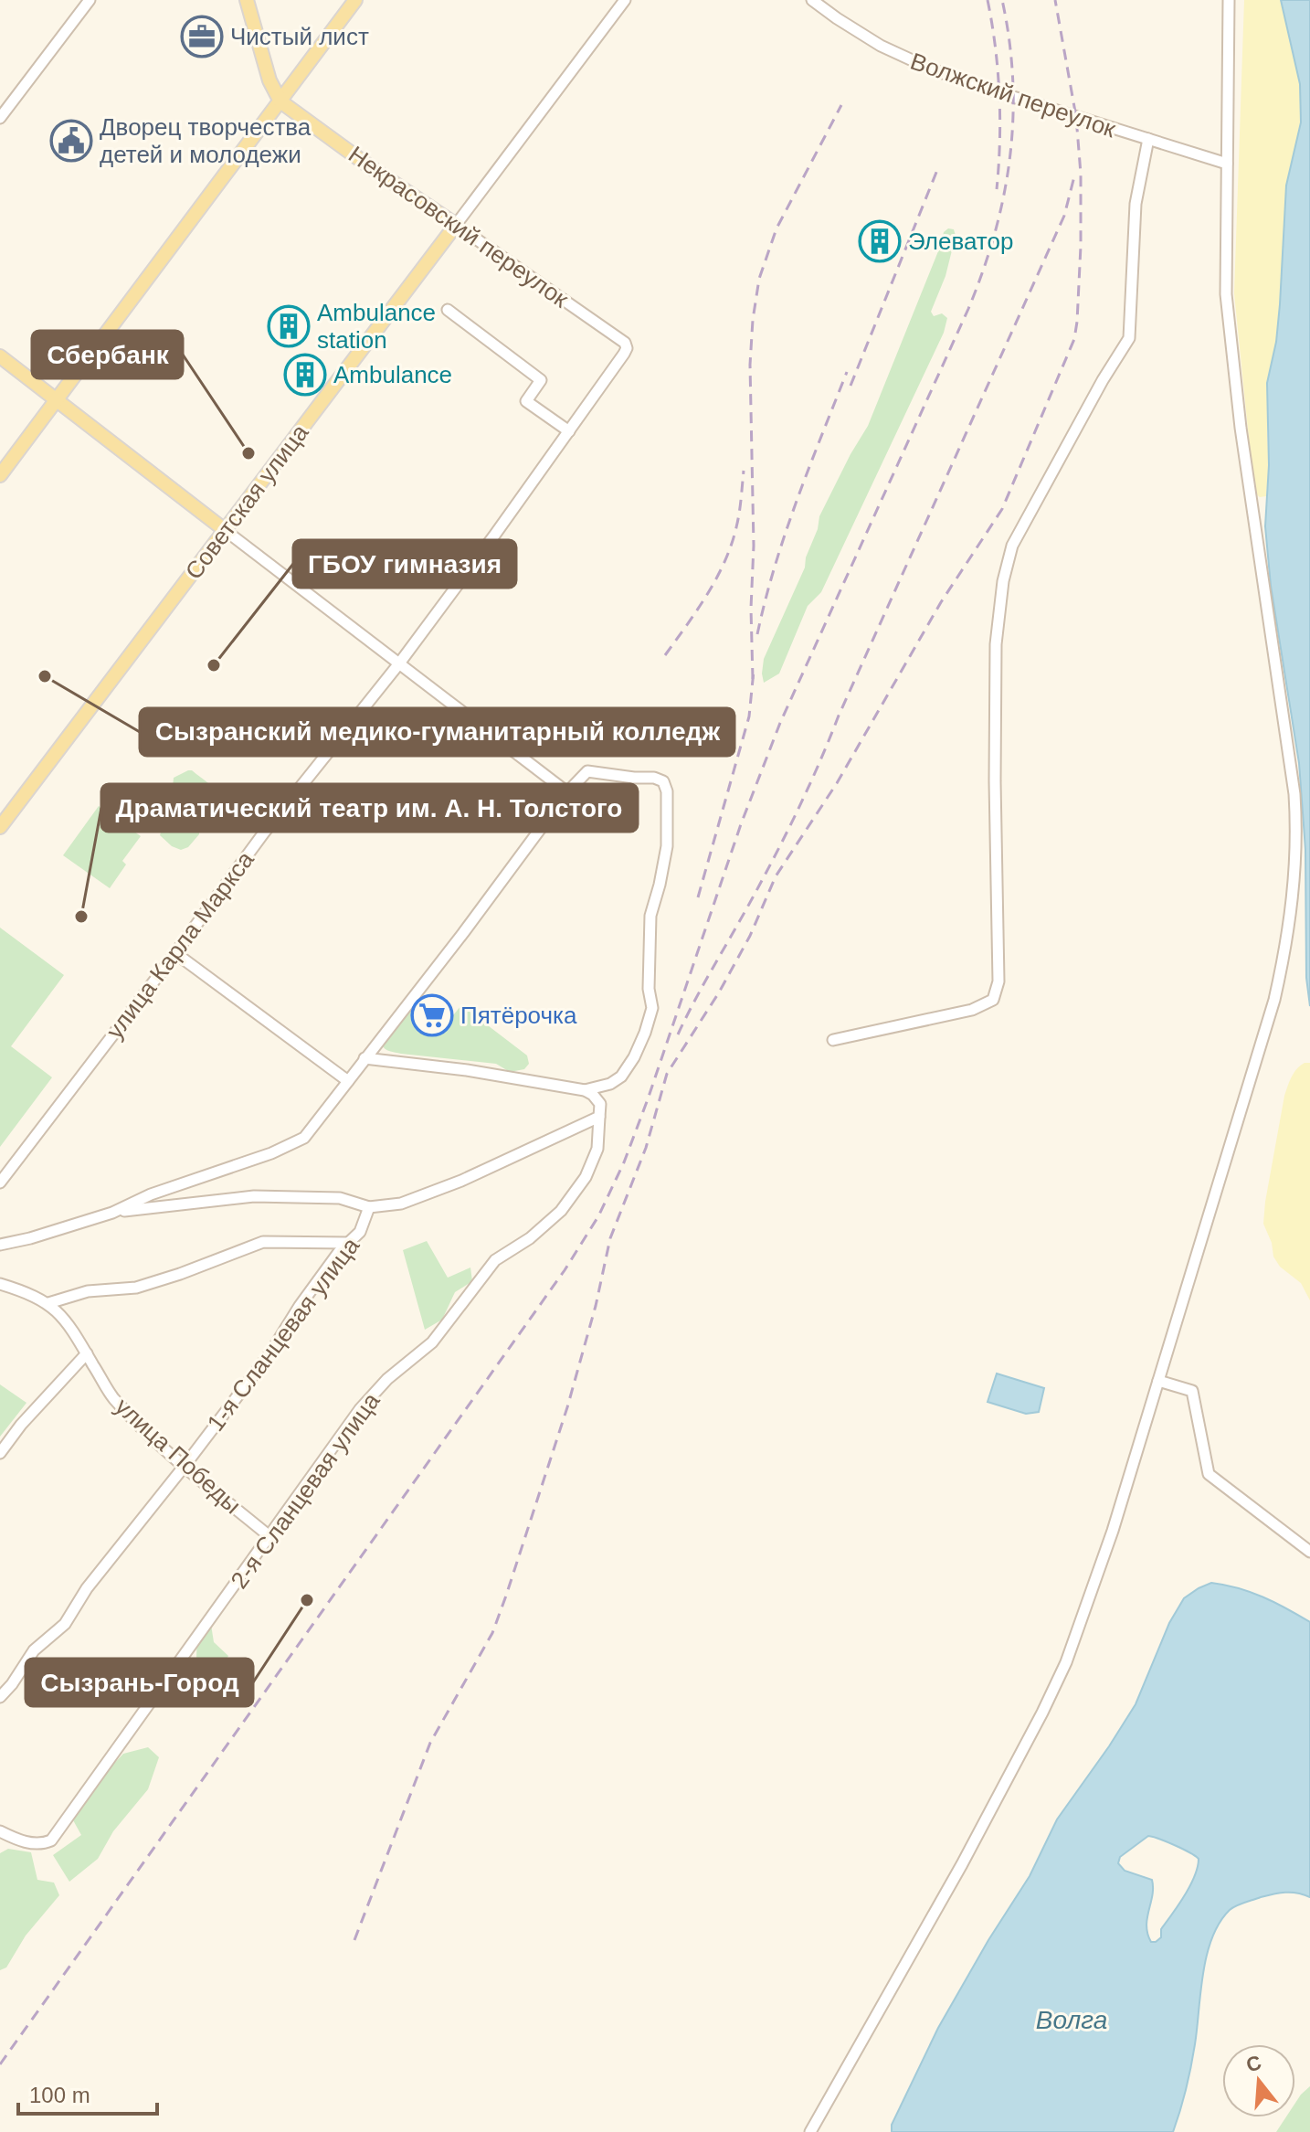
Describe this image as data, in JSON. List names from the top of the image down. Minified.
{"streets":{"main road":["Некрасовский переулок","Советская улица"],"street":["Волжский переулок","улица Карла Маркса","1-я Сланцевая улица","улица Победы","2-я Сланцевая улица"]},"crossings":[["Некрасовский переулок","Советская улица"],["Некрасовский переулок","улица Карла Маркса"],["1-я Сланцевая улица","улица Победы"],["улица Победы","2-я Сланцевая улица"]],"water":["Волга"],"places":{"office":["Чистый лист"],"public building":["Дворец творчества детей и молодежи"],"building":["Элеватор","Ambulance station","Ambulance"],"other":["Сбербанк","ГБОУ гимназия","Сызранский медико-гуманитарный колледж","Драматический театр им. А. Н. Толстого","Сызрань-Город"],"supermarket":["Пятёрочка"]},"scale_bar":"100 m","north":"top"}
